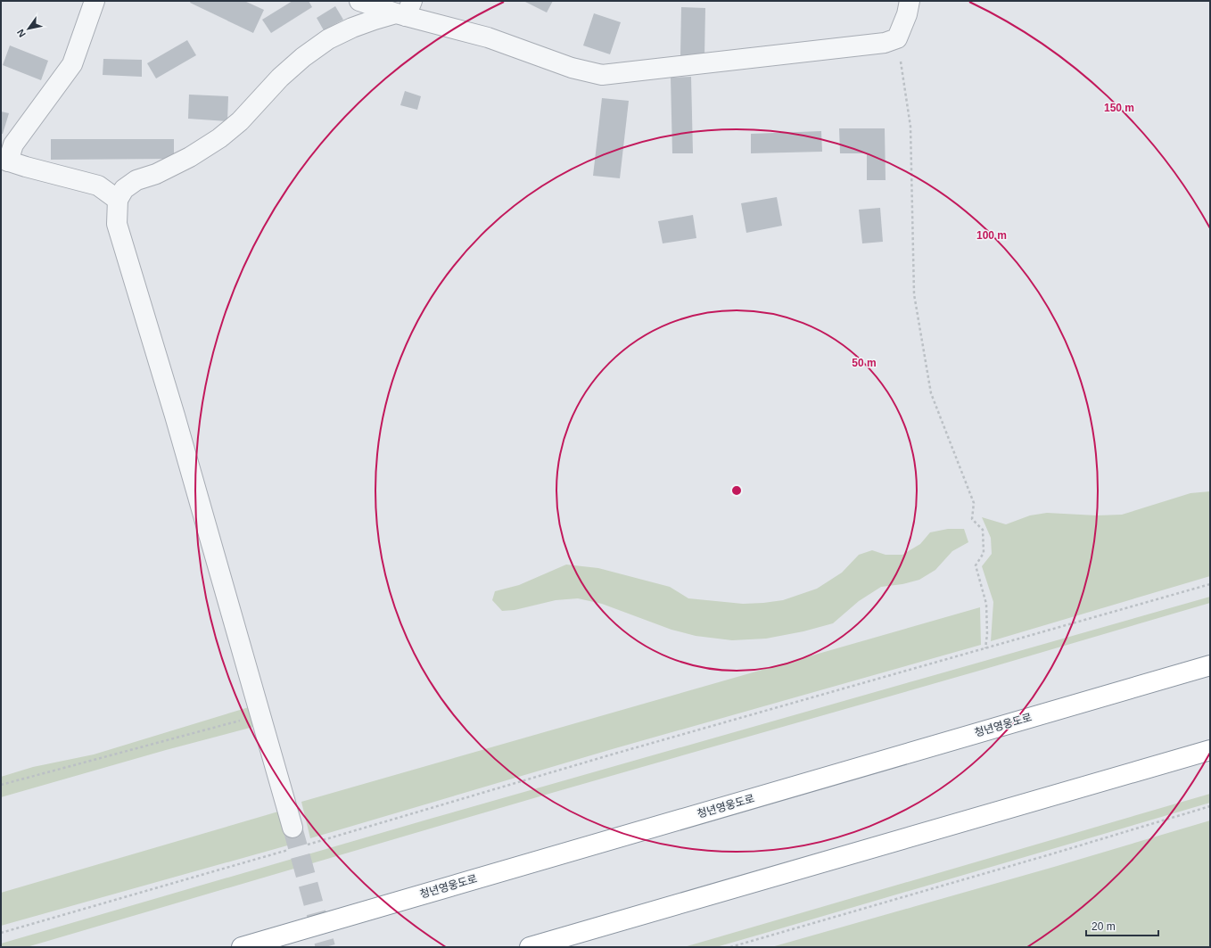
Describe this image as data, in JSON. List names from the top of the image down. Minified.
{"streets":{"highway":["청년영웅도로"]},"scale_bar":"20 m","north":"bottom left","rings":["150 m","100 m","50 m"]}
